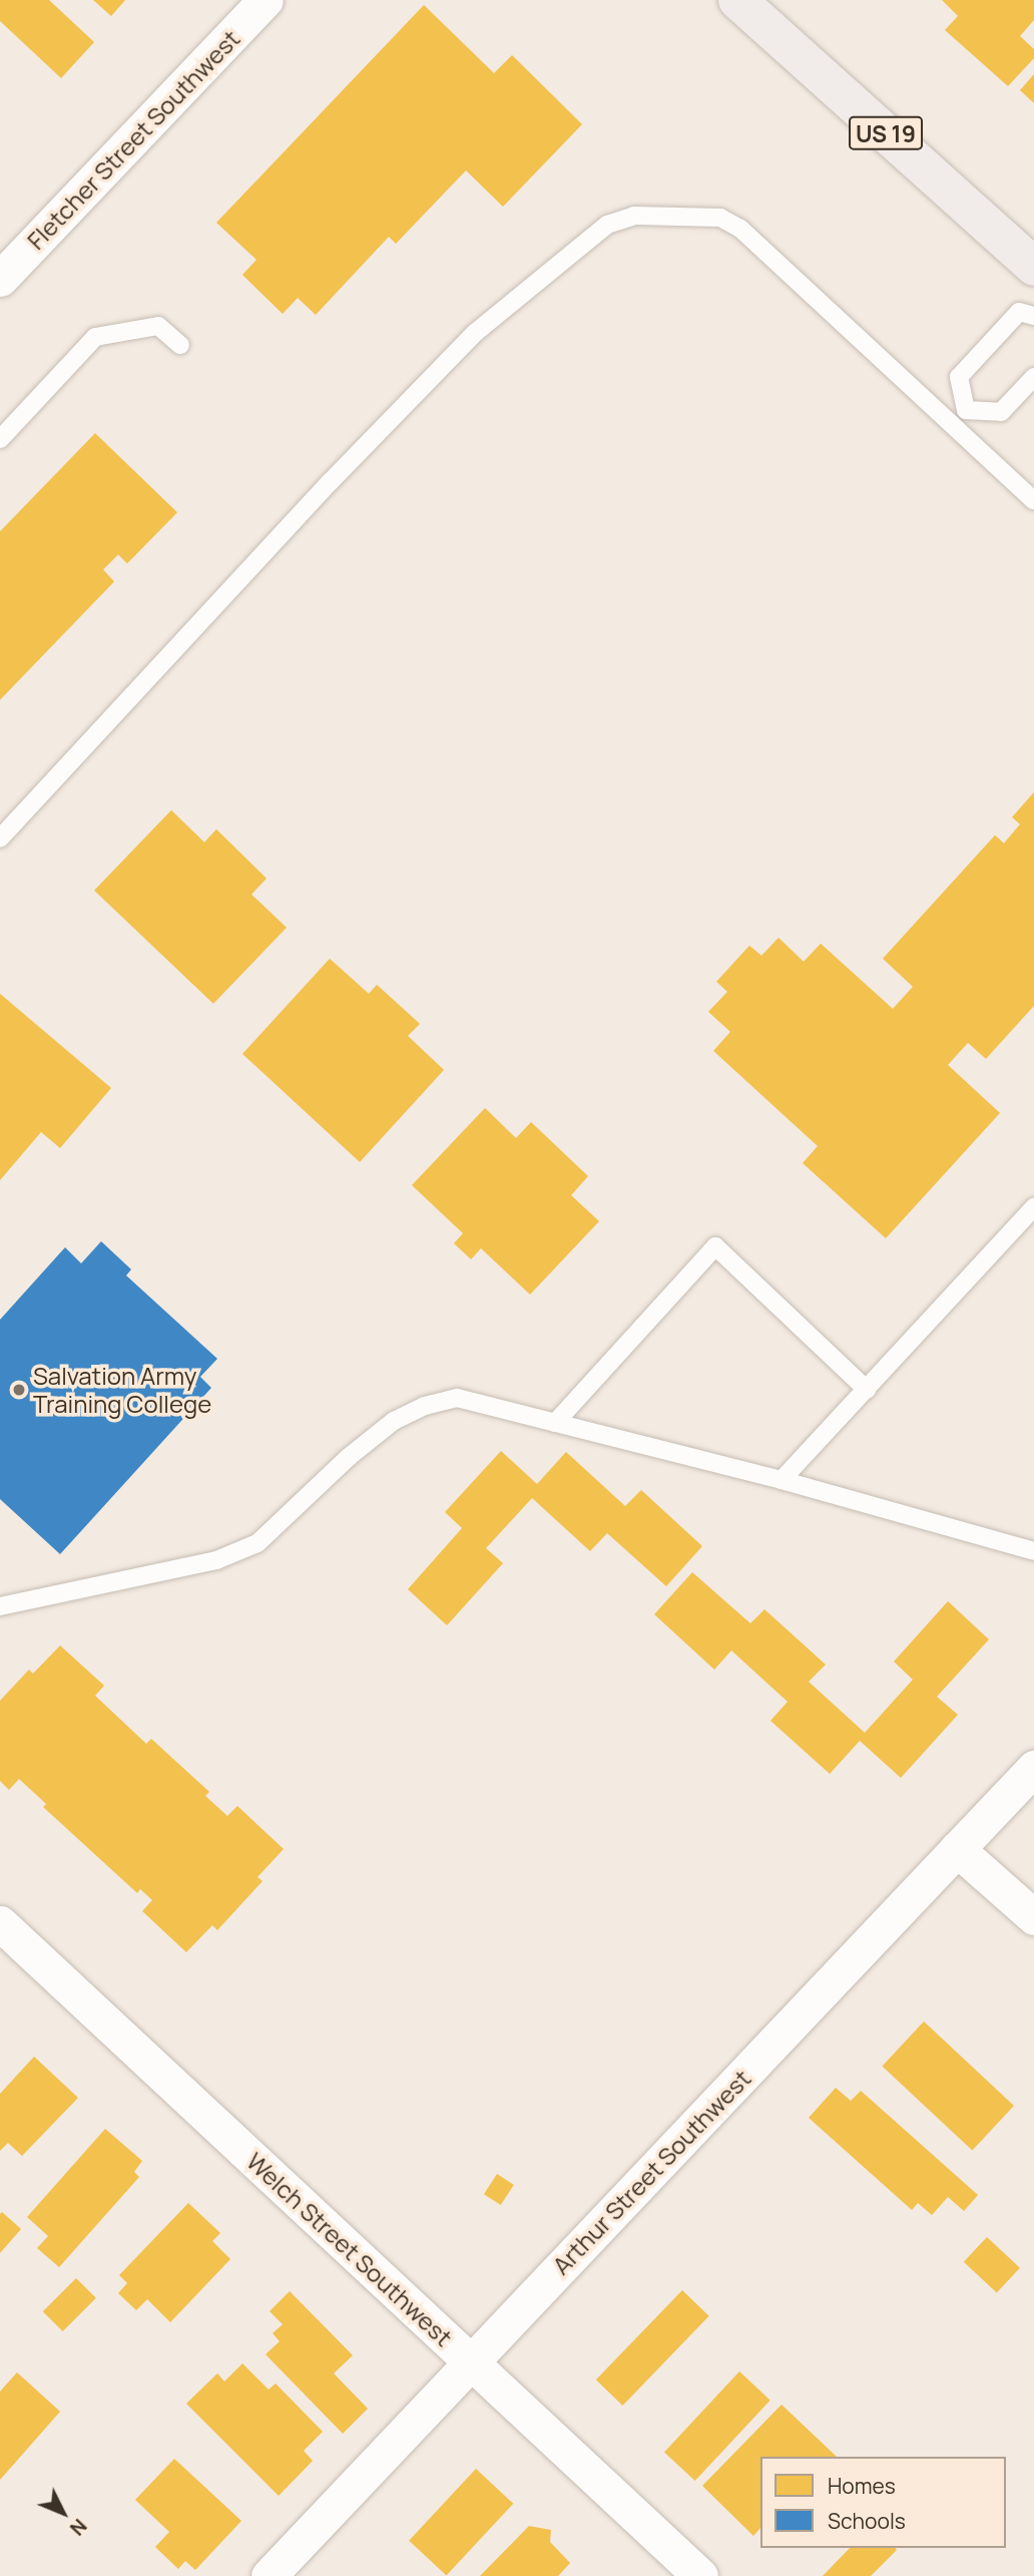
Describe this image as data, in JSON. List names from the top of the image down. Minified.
{"streets":{"main road":["US 19"],"street":["Fletcher Street Southwest","Arthur Street Southwest","Welch Street Southwest"]},"crossings":[["Arthur Street Southwest","Welch Street Southwest"]],"places":["Salvation Army Training College"],"legend":["Homes","Schools"],"north":"bottom right"}
